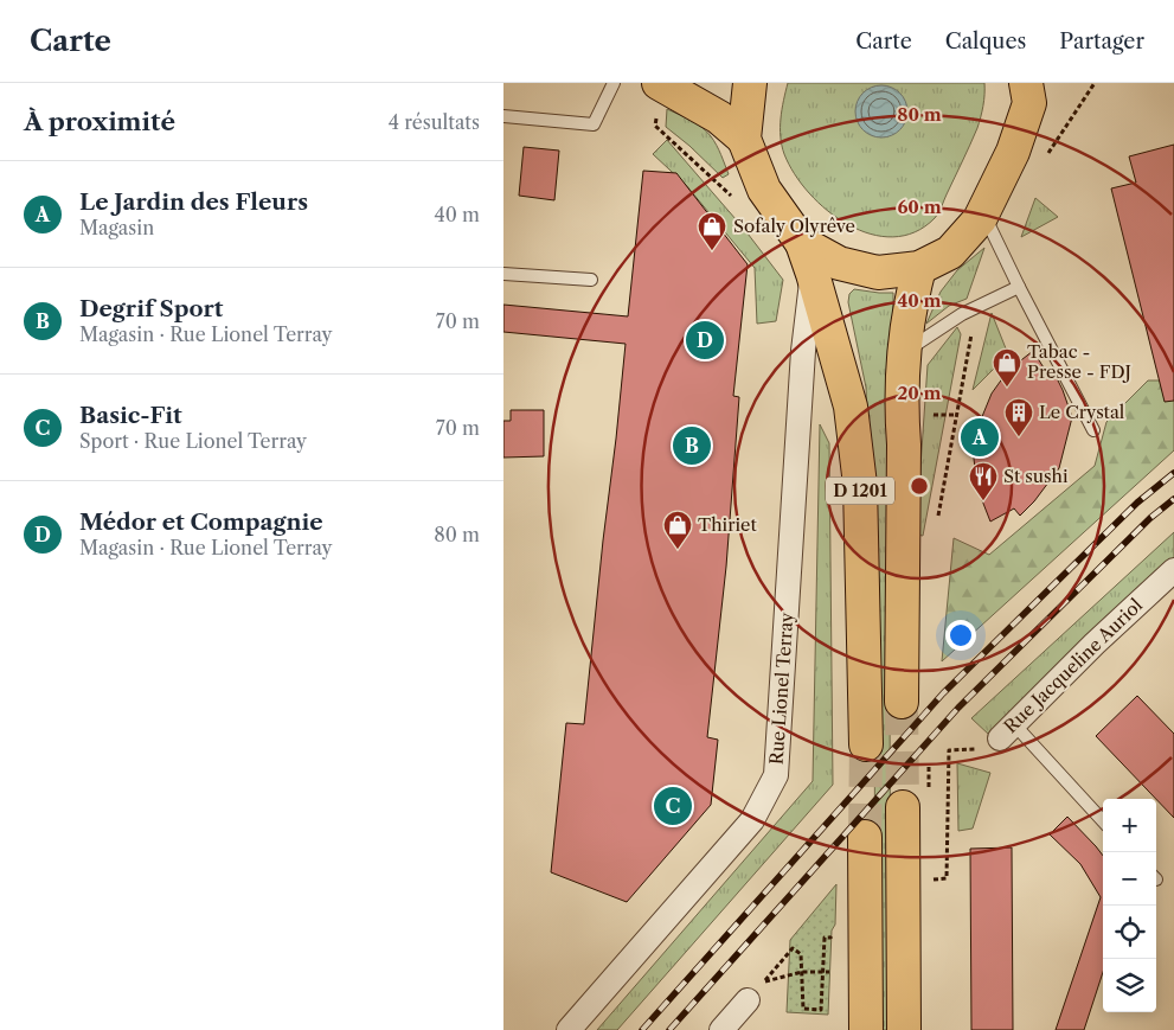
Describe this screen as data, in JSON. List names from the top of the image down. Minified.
{"streets":{"main road":["D 1201"],"street":["Rue Jacqueline Auriol","Rue Lionel Terray"]},"crossings":[["D 1201","Rue Lionel Terray"]],"places":{"shop":["Sofaly Olyrêve","Tabac - Presse - FDJ","Thiriet"],"building":["Le Crystal"],"restaurant":["St sushi"]},"page":{"header":"Carte","nav":["Carte","Calques","Partager"],"heading":["À proximité","4 résultats"],"list":[{"mark":"A","name":"Le Jardin des Fleurs","note":"Magasin","value":"40 m"},{"mark":"B","name":"Degrif Sport","note":"Magasin · Rue Lionel Terray","value":"70 m"},{"mark":"C","name":"Basic-Fit","note":"Sport · Rue Lionel Terray","value":"70 m"},{"mark":"D","name":"Médor et Compagnie","note":"Magasin · Rue Lionel Terray","value":"80 m"}],"pins":["D","A","B","C"],"map_buttons":["+","−"]},"rings":["80 m","60 m","40 m","20 m"]}
